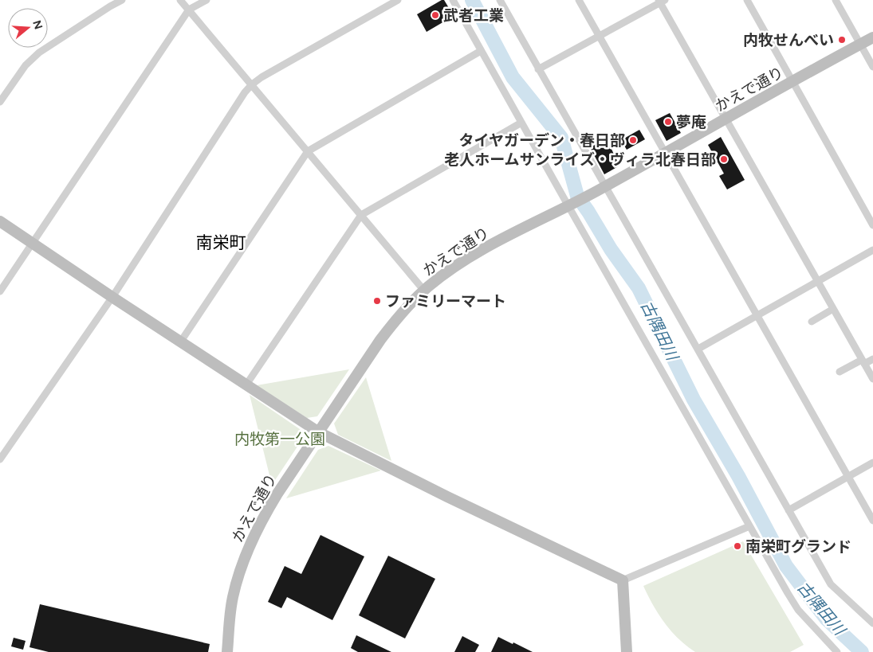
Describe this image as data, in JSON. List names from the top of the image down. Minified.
{"streets":{"street":["かえで通り"]},"districts":["南栄町"],"water":["古隅田川"],"parks":["内牧第一公園"],"places":["武者工業","内牧せんべい","夢庵","タイヤガーデン・春日部","老人ホームサンライズ・ヴィラ北春日部","ファミリーマート","南栄町グランド"],"north":"right"}
